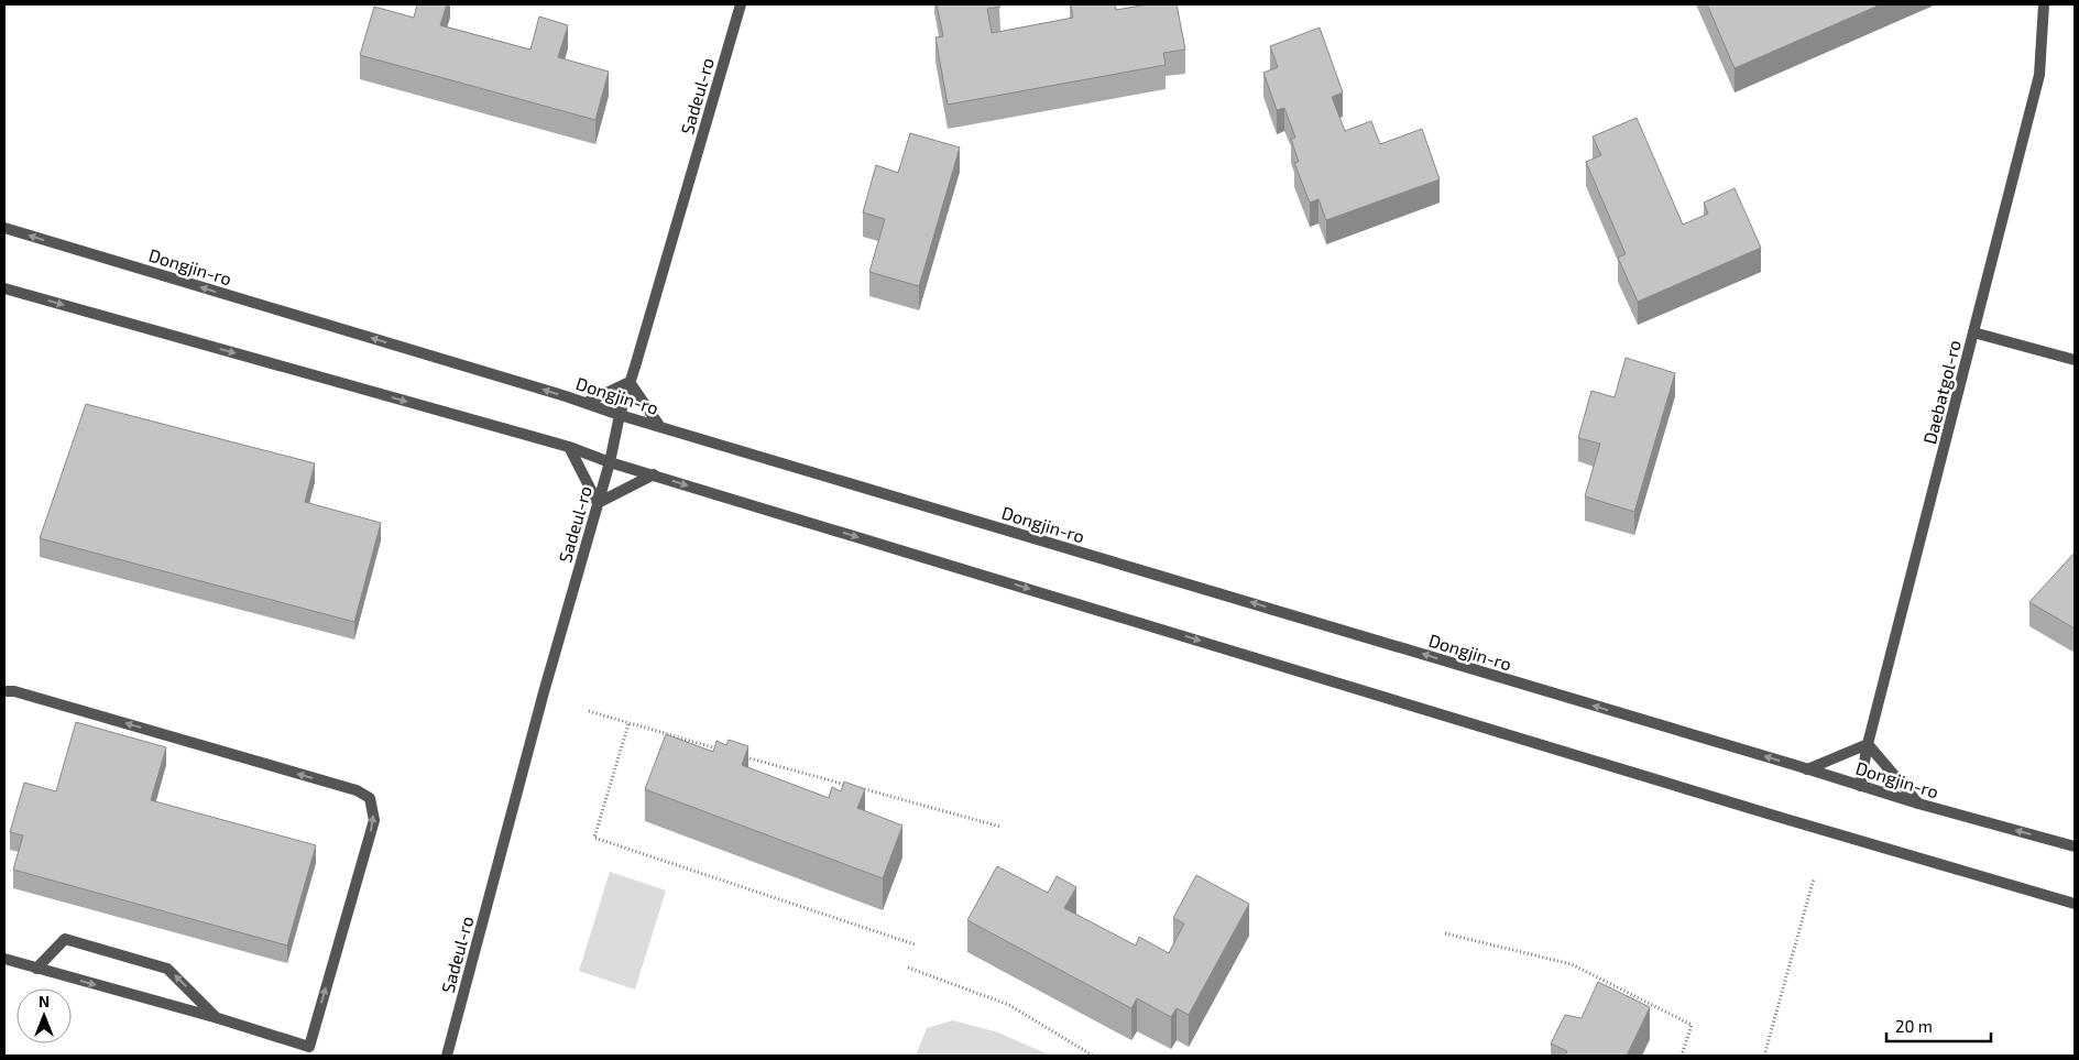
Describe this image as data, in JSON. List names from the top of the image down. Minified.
{"streets":{"street":["Sadeul-ro","Dongjin-ro","Daebatgol-ro"]},"crossings":[["Sadeul-ro","Dongjin-ro"],["Dongjin-ro","Daebatgol-ro"]],"scale_bar":"20 m","north":"top"}
